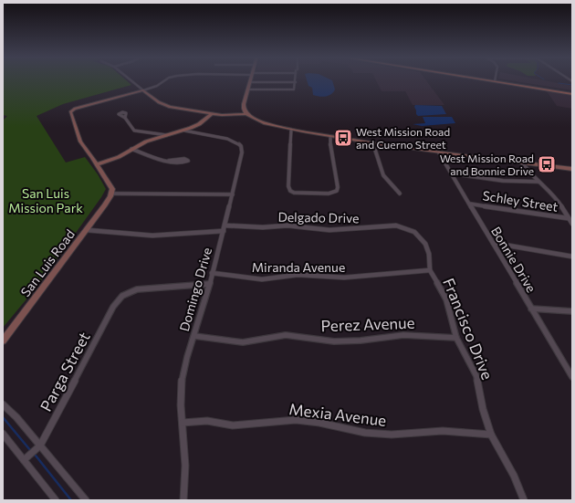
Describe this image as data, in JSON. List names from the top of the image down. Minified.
{"streets":{"street":["Schley Street","Delgado Drive","Bonnie Drive","San Luis Road","Miranda Avenue","Domingo Drive","Perez Avenue","Francisco Drive","Parga Street","Mexia Avenue"]},"crossings":[["Schley Street","Bonnie Drive"],["Delgado Drive","Domingo Drive"],["Delgado Drive","Francisco Drive"],["Miranda Avenue","Domingo Drive"],["Miranda Avenue","Francisco Drive"],["Domingo Drive","Perez Avenue"],["Domingo Drive","Parga Street"],["Domingo Drive","Mexia Avenue"],["Perez Avenue","Francisco Drive"],["Francisco Drive","Mexia Avenue"]],"parks":["San Luis Mission Park"],"places":{"bus stop":["West Mission Road and Cuerno Street","West Mission Road and Bonnie Drive"]}}
